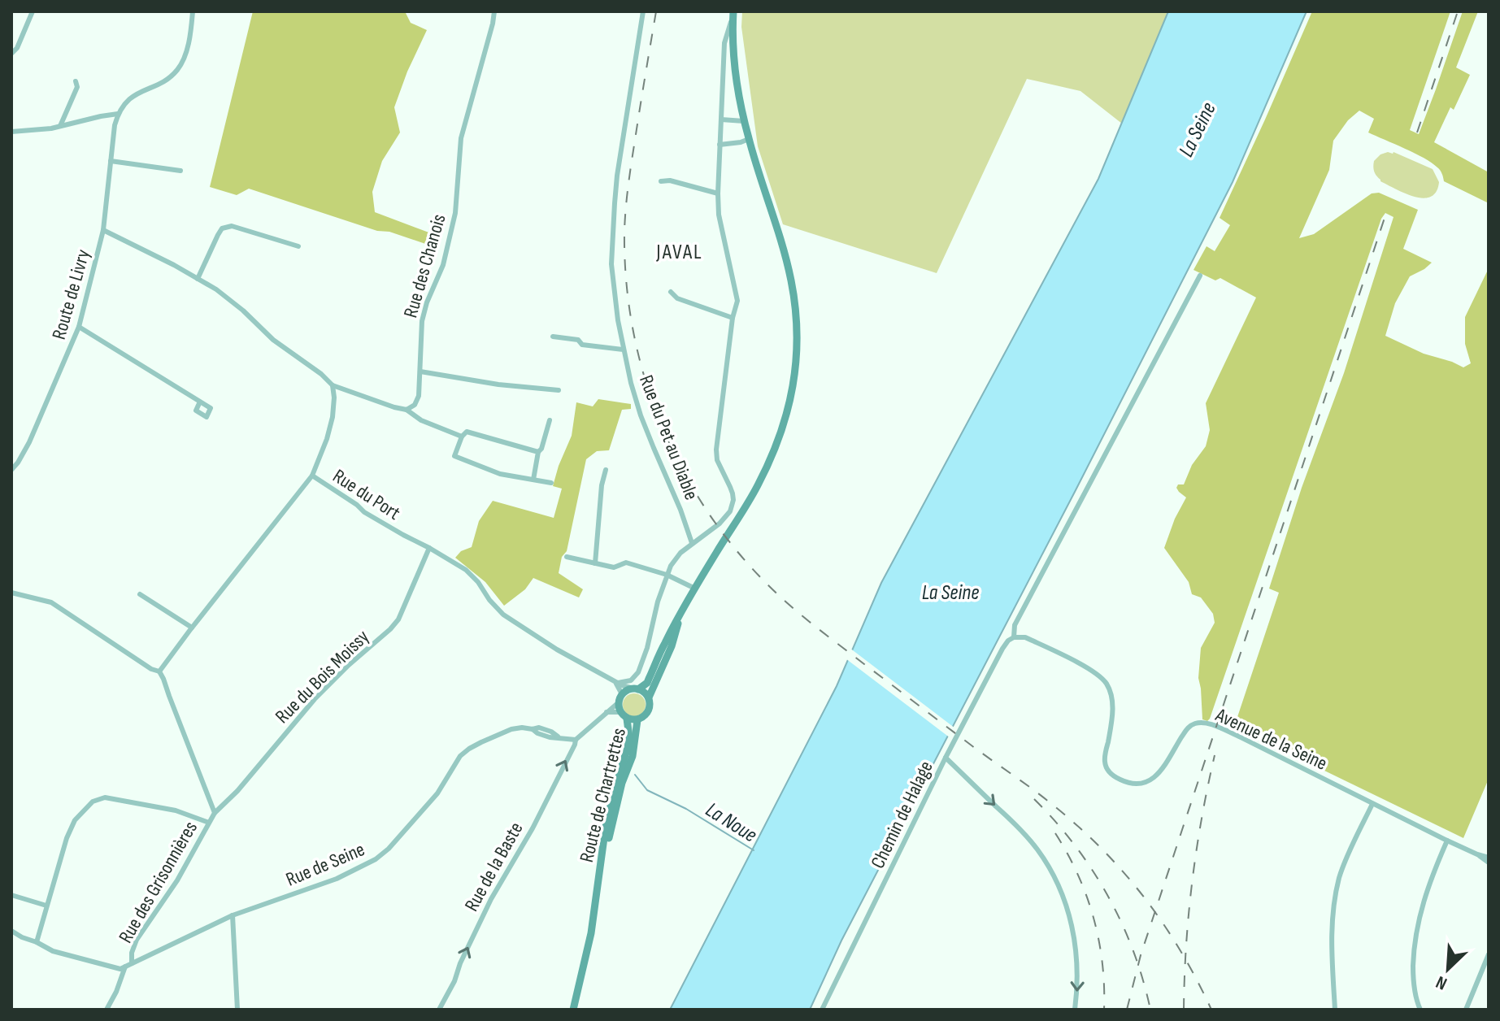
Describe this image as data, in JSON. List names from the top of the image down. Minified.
{"streets":{"main road":["Route de Chartrettes"],"street":["Rue des Chanois","Route de Livry","Rue du Pet au Diable","Rue du Port","Rue du Bois Moissy","Avenue de la Seine","Chemin de Halage","Rue de Seine","Rue de la Baste","Rue des Grisonnières"]},"crossings":[["Rue du Port","Rue du Bois Moissy"],["Rue du Port","Route de Chartrettes"],["Rue du Bois Moissy","Rue des Grisonnières"],["Avenue de la Seine","Chemin de Halage"],["Rue de Seine","Rue de la Baste"],["Rue de Seine","Rue des Grisonnières"]],"one_way":["Rue de la Baste"],"districts":["JAVAL"],"water":["La Seine","La Noue"],"north":"bottom left"}
